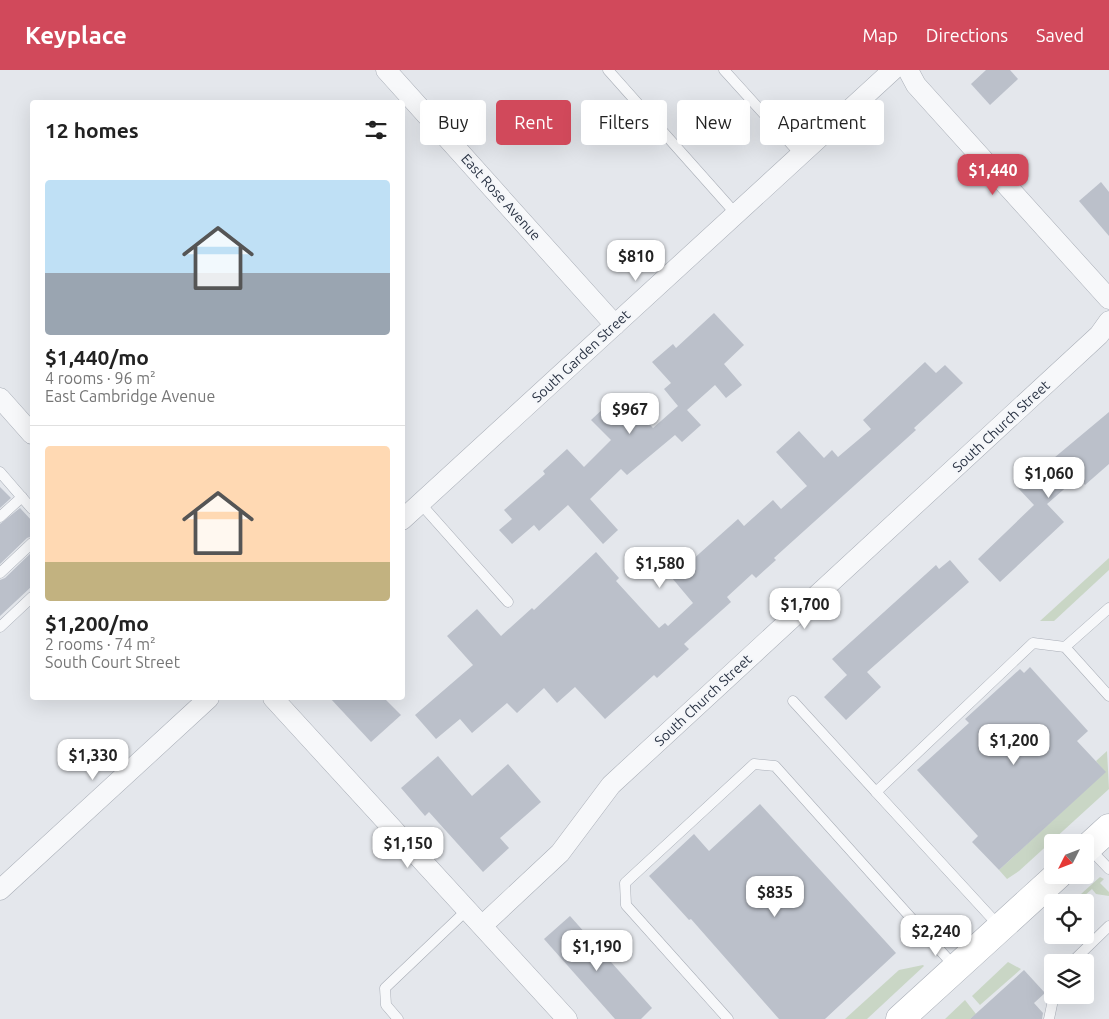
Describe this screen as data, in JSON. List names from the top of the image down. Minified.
{"streets":{"street":["East Rose Avenue","South Garden Street","South Church Street"]},"crossings":[["East Rose Avenue","South Garden Street"]],"north":"bottom left","page":{"header":"Keyplace","nav":["Map","Directions","Saved"],"chip":["Buy","Rent","Filters","New","Apartment"],"heading":"12 homes","price":["$1,440","$810","$967","$1,060","$1,580","$1,700","$1,200","$1,330","$1,150","$835","$2,240","$1,190"],"list":[{"name":"$1,440/mo","note":"4 rooms · 96 m² · East Cambridge Avenue"},{"name":"$1,200/mo","note":"2 rooms · 74 m² · South Court Street"}]}}
